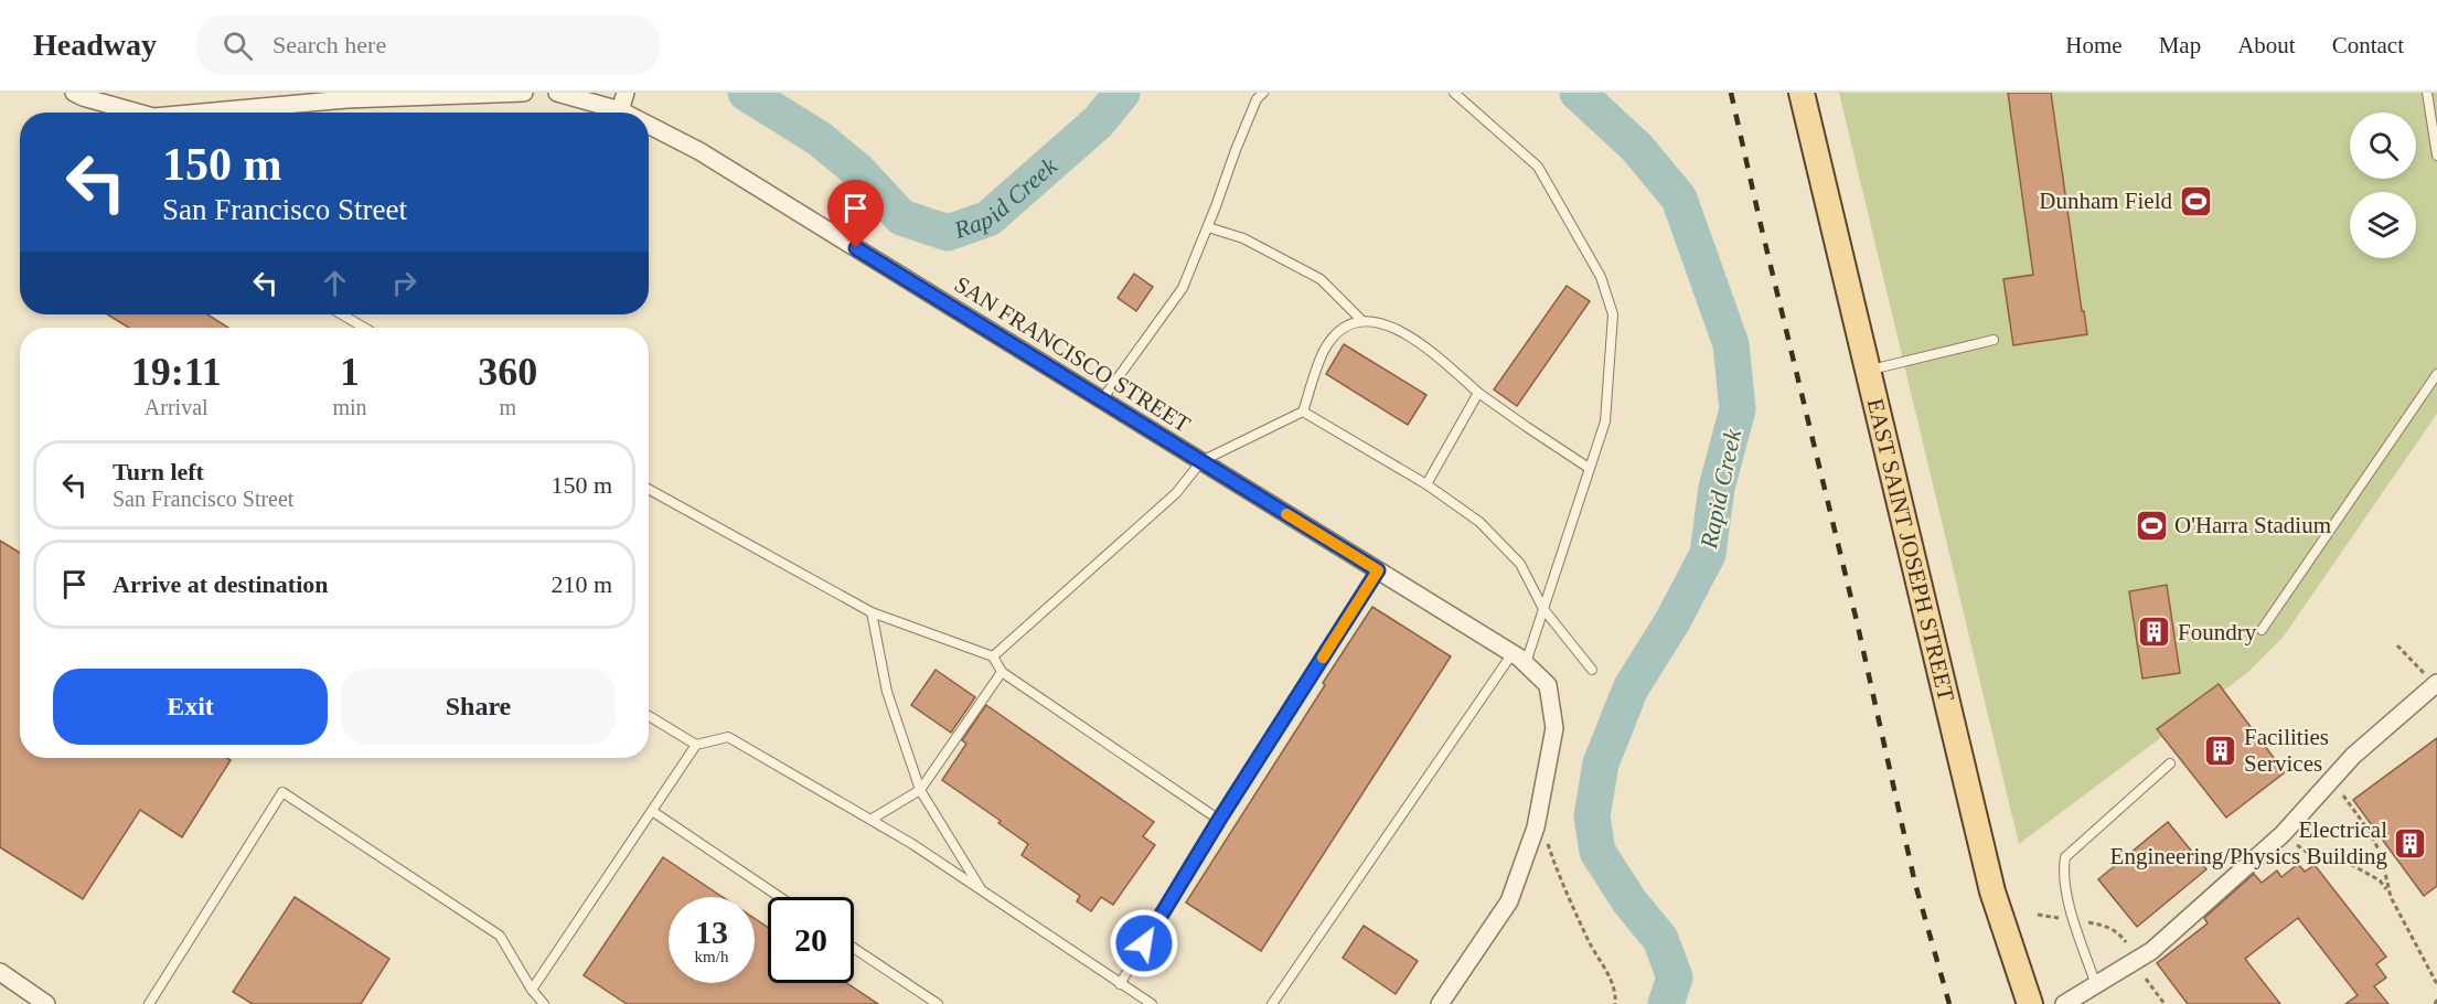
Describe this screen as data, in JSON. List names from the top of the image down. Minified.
{"streets":{"main road":["EAST SAINT JOSEPH STREET"],"street":["SAN FRANCISCO STREET"]},"water":["Rapid Creek"],"places":{"sports":["Dunham Field","O'Harra Stadium"],"building":["Foundry","Facilities Services","Electrical Engineering/Physics Building"]},"page":{"header":"Headway","search":"Search here","nav":["Home","Map","About","Contact"],"turn":["150 m","San Francisco Street"],"eta":["19:11","Arrival","1","min","360","m"],"list":[{"name":"Turn left","note":"San Francisco Street","value":"150 m"},{"name":"Arrive at destination","value":"210 m"}],"buttons":["Exit","Share"],"speed":"13 km/h","limit":"20"}}
